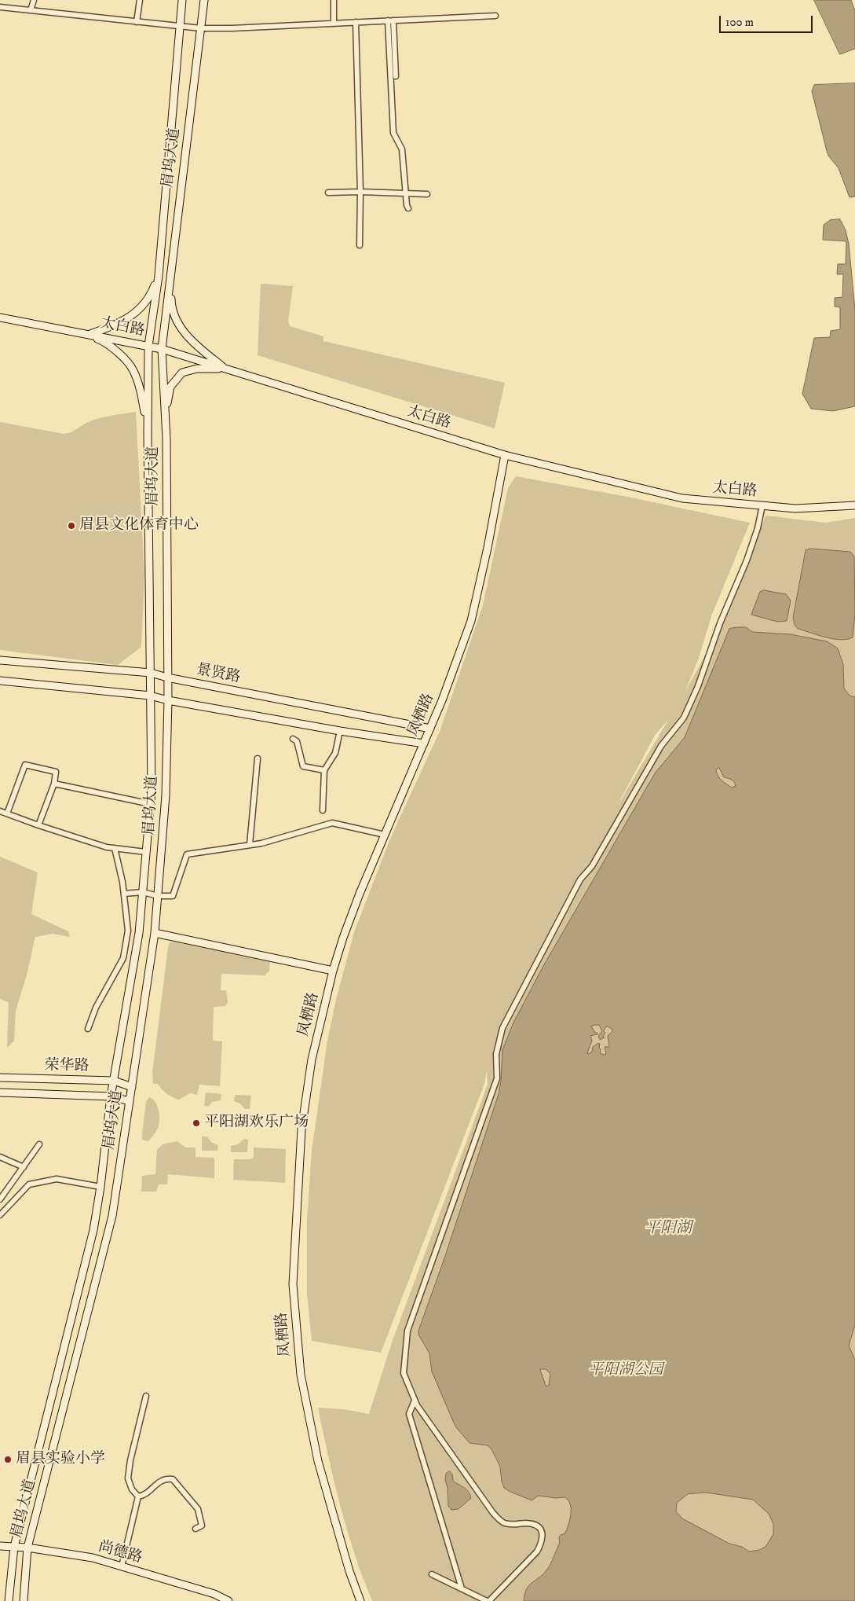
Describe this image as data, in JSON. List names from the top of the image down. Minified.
{"streets":{"main road":["眉坞大道","太白路","景贤路","凤栖路","荣华路","尚德路"]},"crossings":[["眉坞大道","太白路"],["眉坞大道","景贤路"],["眉坞大道","荣华路"],["眉坞大道","尚德路"],["太白路","凤栖路"],["景贤路","凤栖路"]],"water":["平阳湖"],"parks":["平阳湖公园"],"places":["眉县文化体育中心","平阳湖欢乐广场","眉县实验小学"],"scale_bar":"100 m"}
